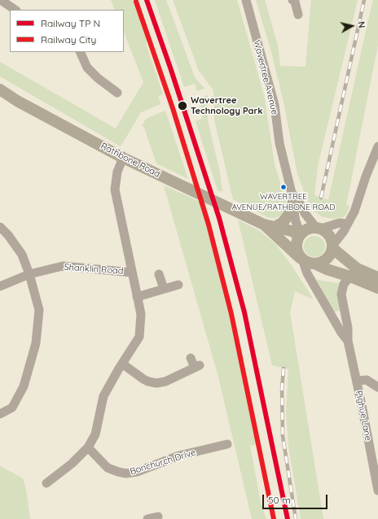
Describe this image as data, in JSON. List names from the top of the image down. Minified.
{"streets":{"main road":["Rathbone Road"],"street":["Wavertree Avenue","Shanklin Road","Pighue Lane","Bonchurch Drive"]},"crossings":[["Wavertree Avenue","Rathbone Road"],["Wavertree Avenue","Pighue Lane"],["Rathbone Road","Shanklin Road"],["Rathbone Road","Pighue Lane"]],"places":["Wavertree Technology Park","WAVERTREE AVENUE/RATHBONE ROAD"],"lines":["rail line City"],"legend":["Railway TP N","Railway City"],"scale_bar":"50 m","north":"right"}
